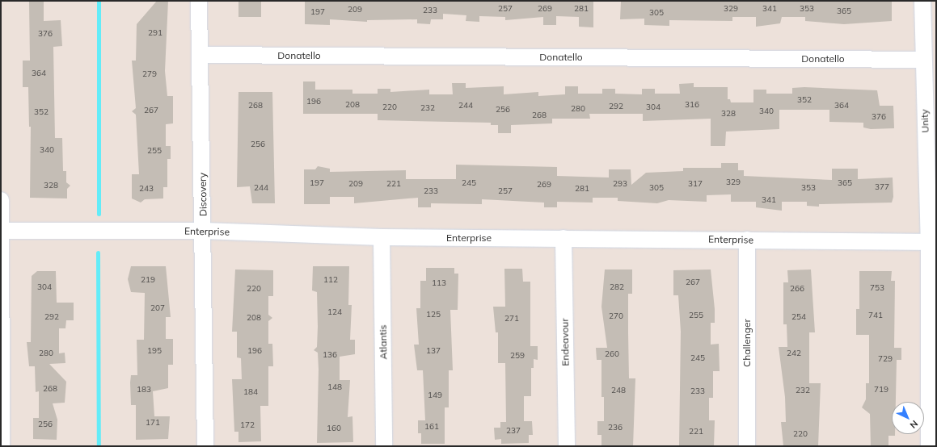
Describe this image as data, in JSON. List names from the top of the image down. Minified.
{"streets":{"street":["Donatello","Unity","Discovery","Enterprise","Atlantis","Endeavour","Challenger"]},"crossings":[["Donatello","Unity"],["Donatello","Discovery"],["Unity","Enterprise"],["Discovery","Enterprise"],["Enterprise","Atlantis"],["Enterprise","Endeavour"],["Enterprise","Challenger"]],"house_numbers":["257","269","281","329","341","353","209","233","365","197","305","291","376","364","279","352","196","208","316","268","244","364","292","220","304","232","280","256","267","340","352","328","268","376","256","340","255","329","197","245","365","209","221","293","317","269","328","377","244","305","353","243","281","233","257","341","219","112","267","113","304","282","753","220","266","207","124","125","255","741","270","292","254","208","271","195","196","137","280","242","260","136","259","245","729","148","268","183","719","248","232","233","184","149","171","256","172","161","236","160","237","221","220"],"north":"bottom right"}
